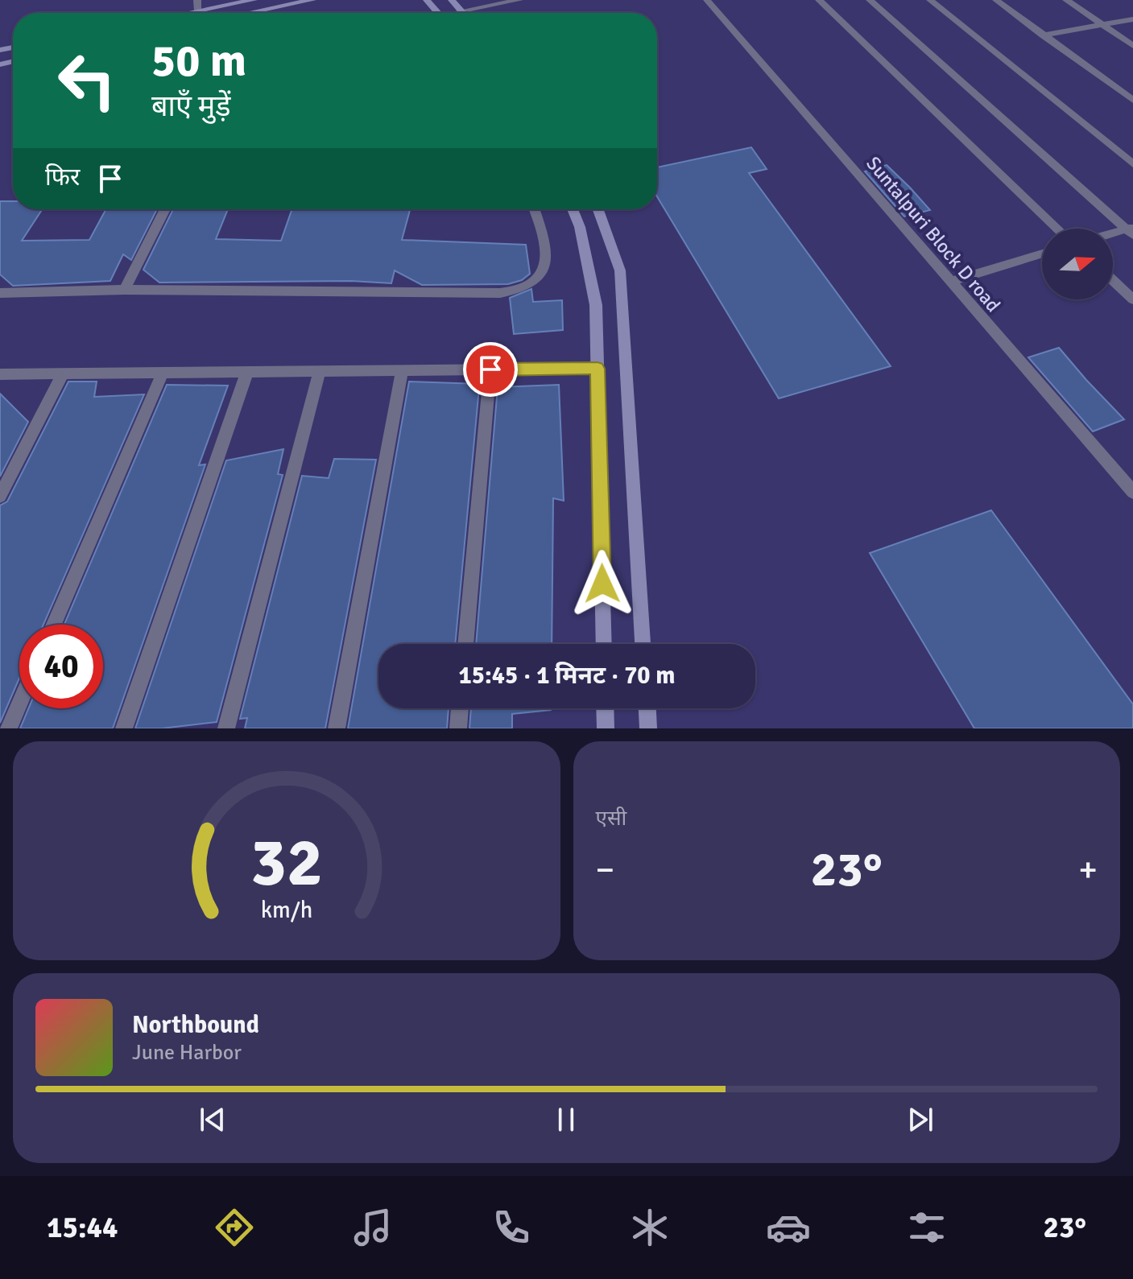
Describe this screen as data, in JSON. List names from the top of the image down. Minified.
{"streets":{"street":["Suntalpuri Block D road"]},"north":"right","page":{"turn":["50 m","बाएँ मुड़ें"],"then":"फिर","limit":"40","trip":"15:45 · 1 मिनट · 70 m","tile":"एसी","heat":["−","23°","+"],"song":["Northbound","June Harbor"],"tabs":["15:44","23°"],"gauge":["32","km/h"]}}
